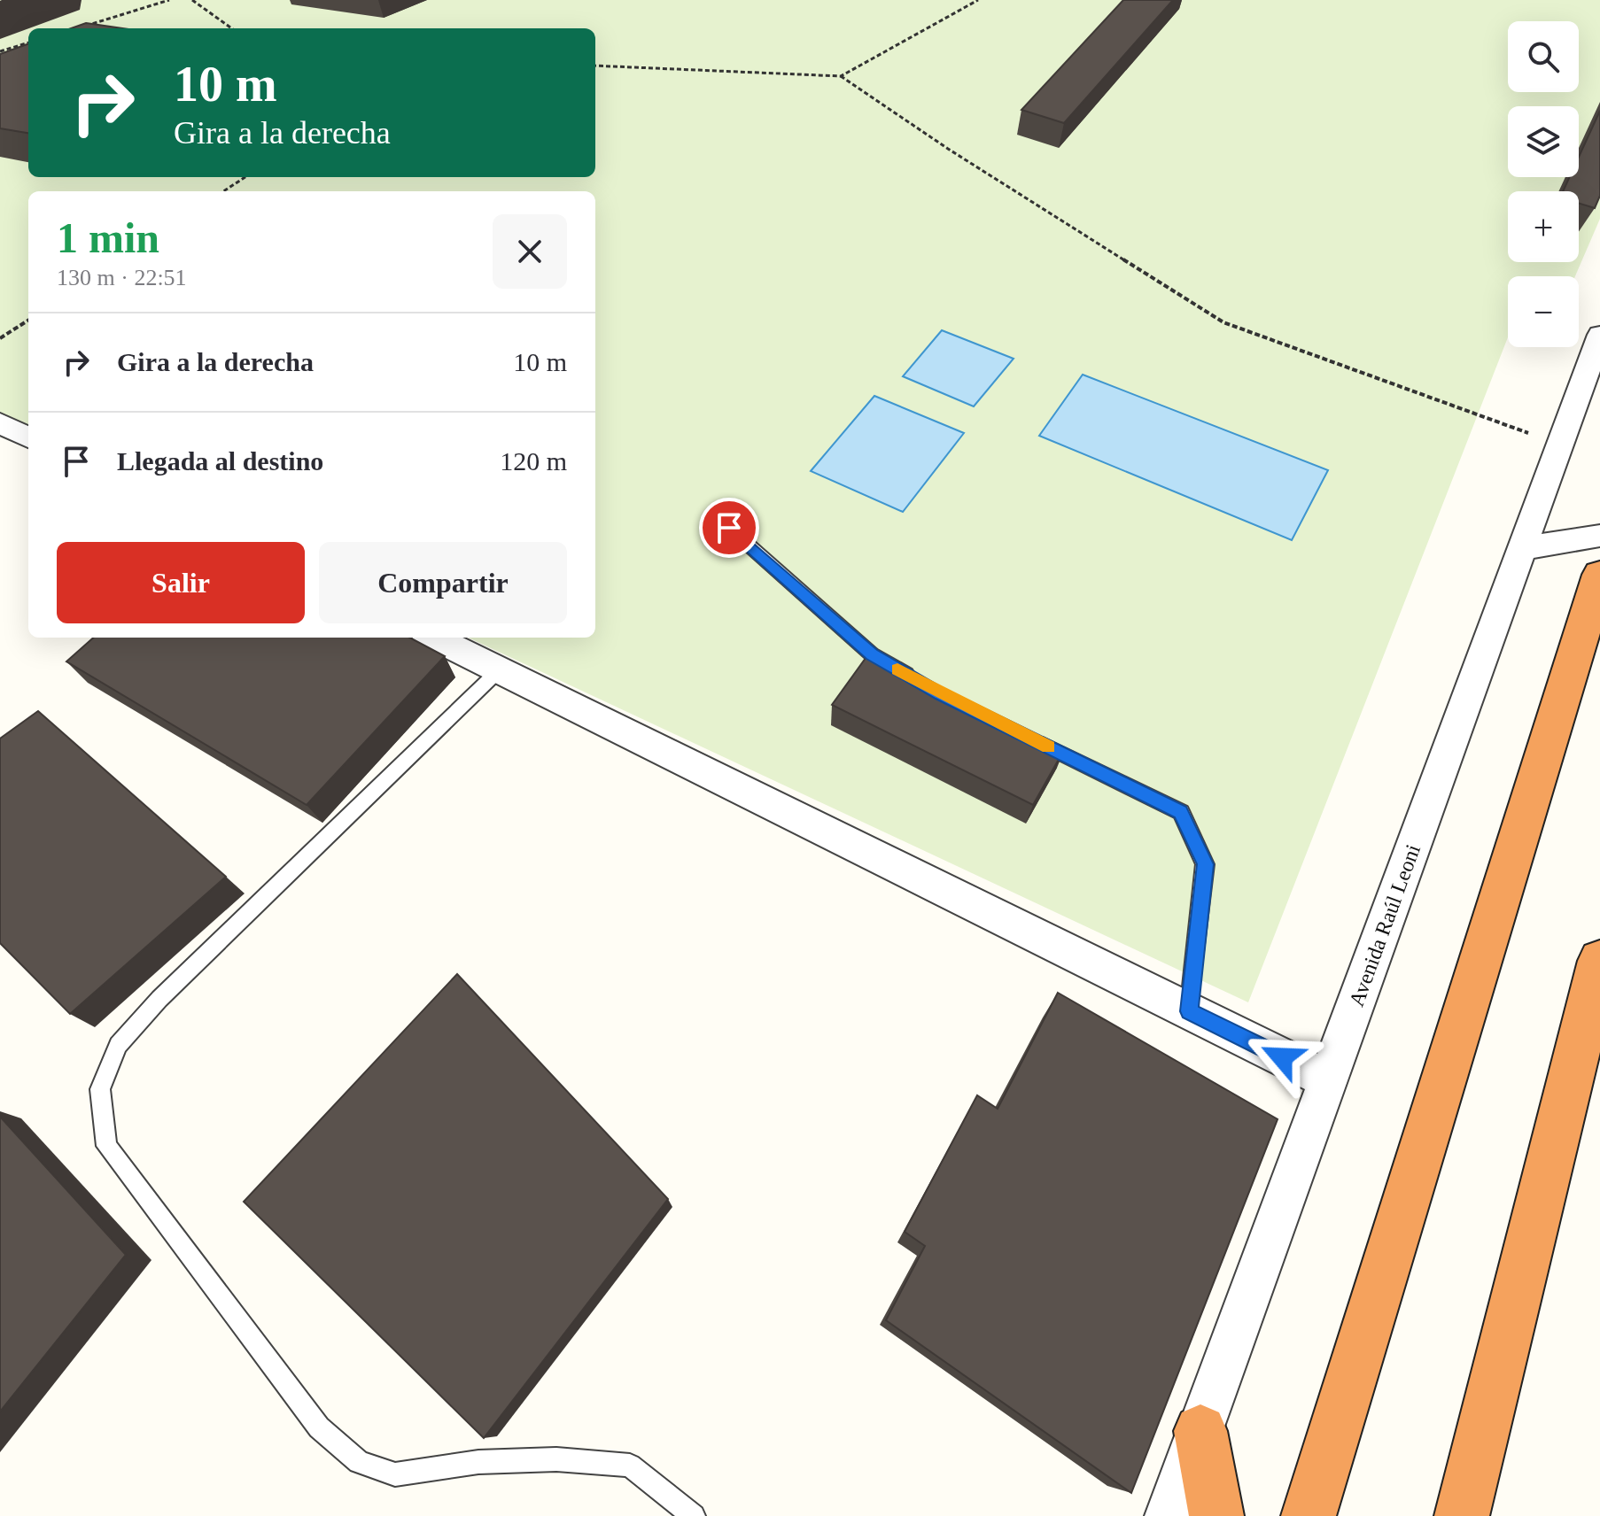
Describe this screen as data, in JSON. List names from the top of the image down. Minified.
{"streets":{"street":["Avenida Raúl Leoni"]},"page":{"map_buttons":["+","−"],"turn":["10 m","Gira a la derecha"],"heading":["1 min","130 m · 22:51"],"list":[{"name":"Gira a la derecha","value":"10 m"},{"name":"Llegada al destino","value":"120 m"}],"buttons":["Salir","Compartir"]}}
